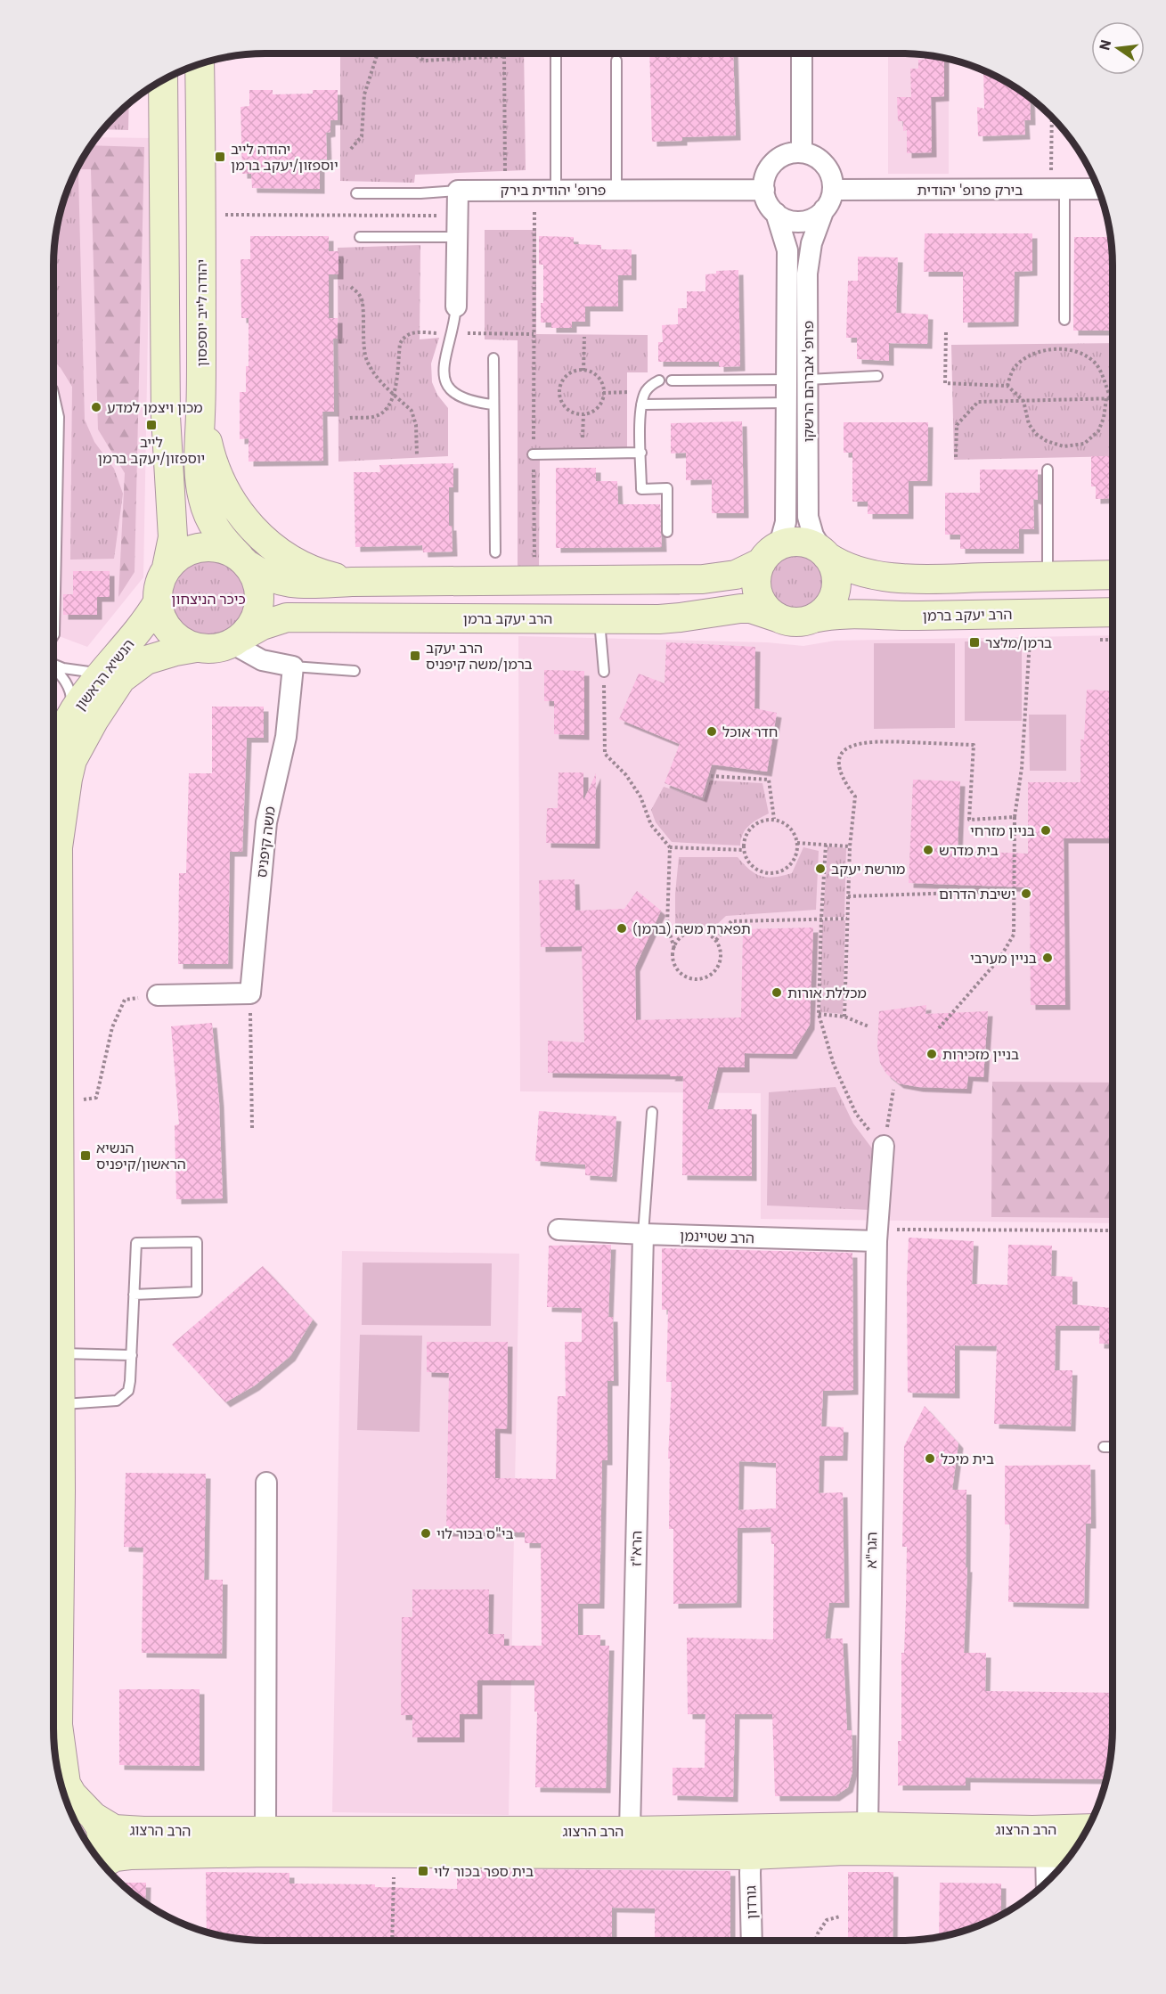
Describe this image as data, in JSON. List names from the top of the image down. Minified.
{"streets":{"street":["פרופ' יהודית בירק","בירק פרופ' יהודית","יהודה לייב יוספסון","פרופ' אברהם הרשקו","הרב יעקב ברמן","הנשיא הראשון","משה קיפניס","הרב שטיינמן","הרא\"ז","הגר\"א","הרב הרצוג","גורדון"]},"crossings":[["פרופ' יהודית בירק","בירק פרופ' יהודית"],["פרופ' יהודית בירק","פרופ' אברהם הרשקו"],["בירק פרופ' יהודית","פרופ' אברהם הרשקו"],["יהודה לייב יוספסון","הרב יעקב ברמן"],["יהודה לייב יוספסון","הנשיא הראשון"],["פרופ' אברהם הרשקו","הרב יעקב ברמן"],["הרב יעקב ברמן","הנשיא הראשון"],["הנשיא הראשון","הרב הרצוג"],["הרב שטיינמן","הרא\"ז"],["הרב שטיינמן","הגר\"א"],["הרא\"ז","הרב הרצוג"],["הגר\"א","הרב הרצוג"],["הרב הרצוג","גורדון"]],"parks":["כיכר הניצחון"],"places":{"transit":["יהודה לייב יוספזון/יעקב ברמן","לייב יוספזון/יעקב ברמן","ברמן/מלצר","הרב יעקב ברמן/משה קיפניס","הנשיא הראשון/קיפניס","בית ספר בכור לוי"],"other":["מכון ויצמן למדע","חדר אוכל","בניין מזרחי","בית מדרש","מורשת יעקב","ישיבת הדרום","תפארת משה (ברמן)","בניין מערבי","מכללת אורות","בניין מזכירות","בית מיכל","בי\"ס בכור לוי"]},"north":"left"}
